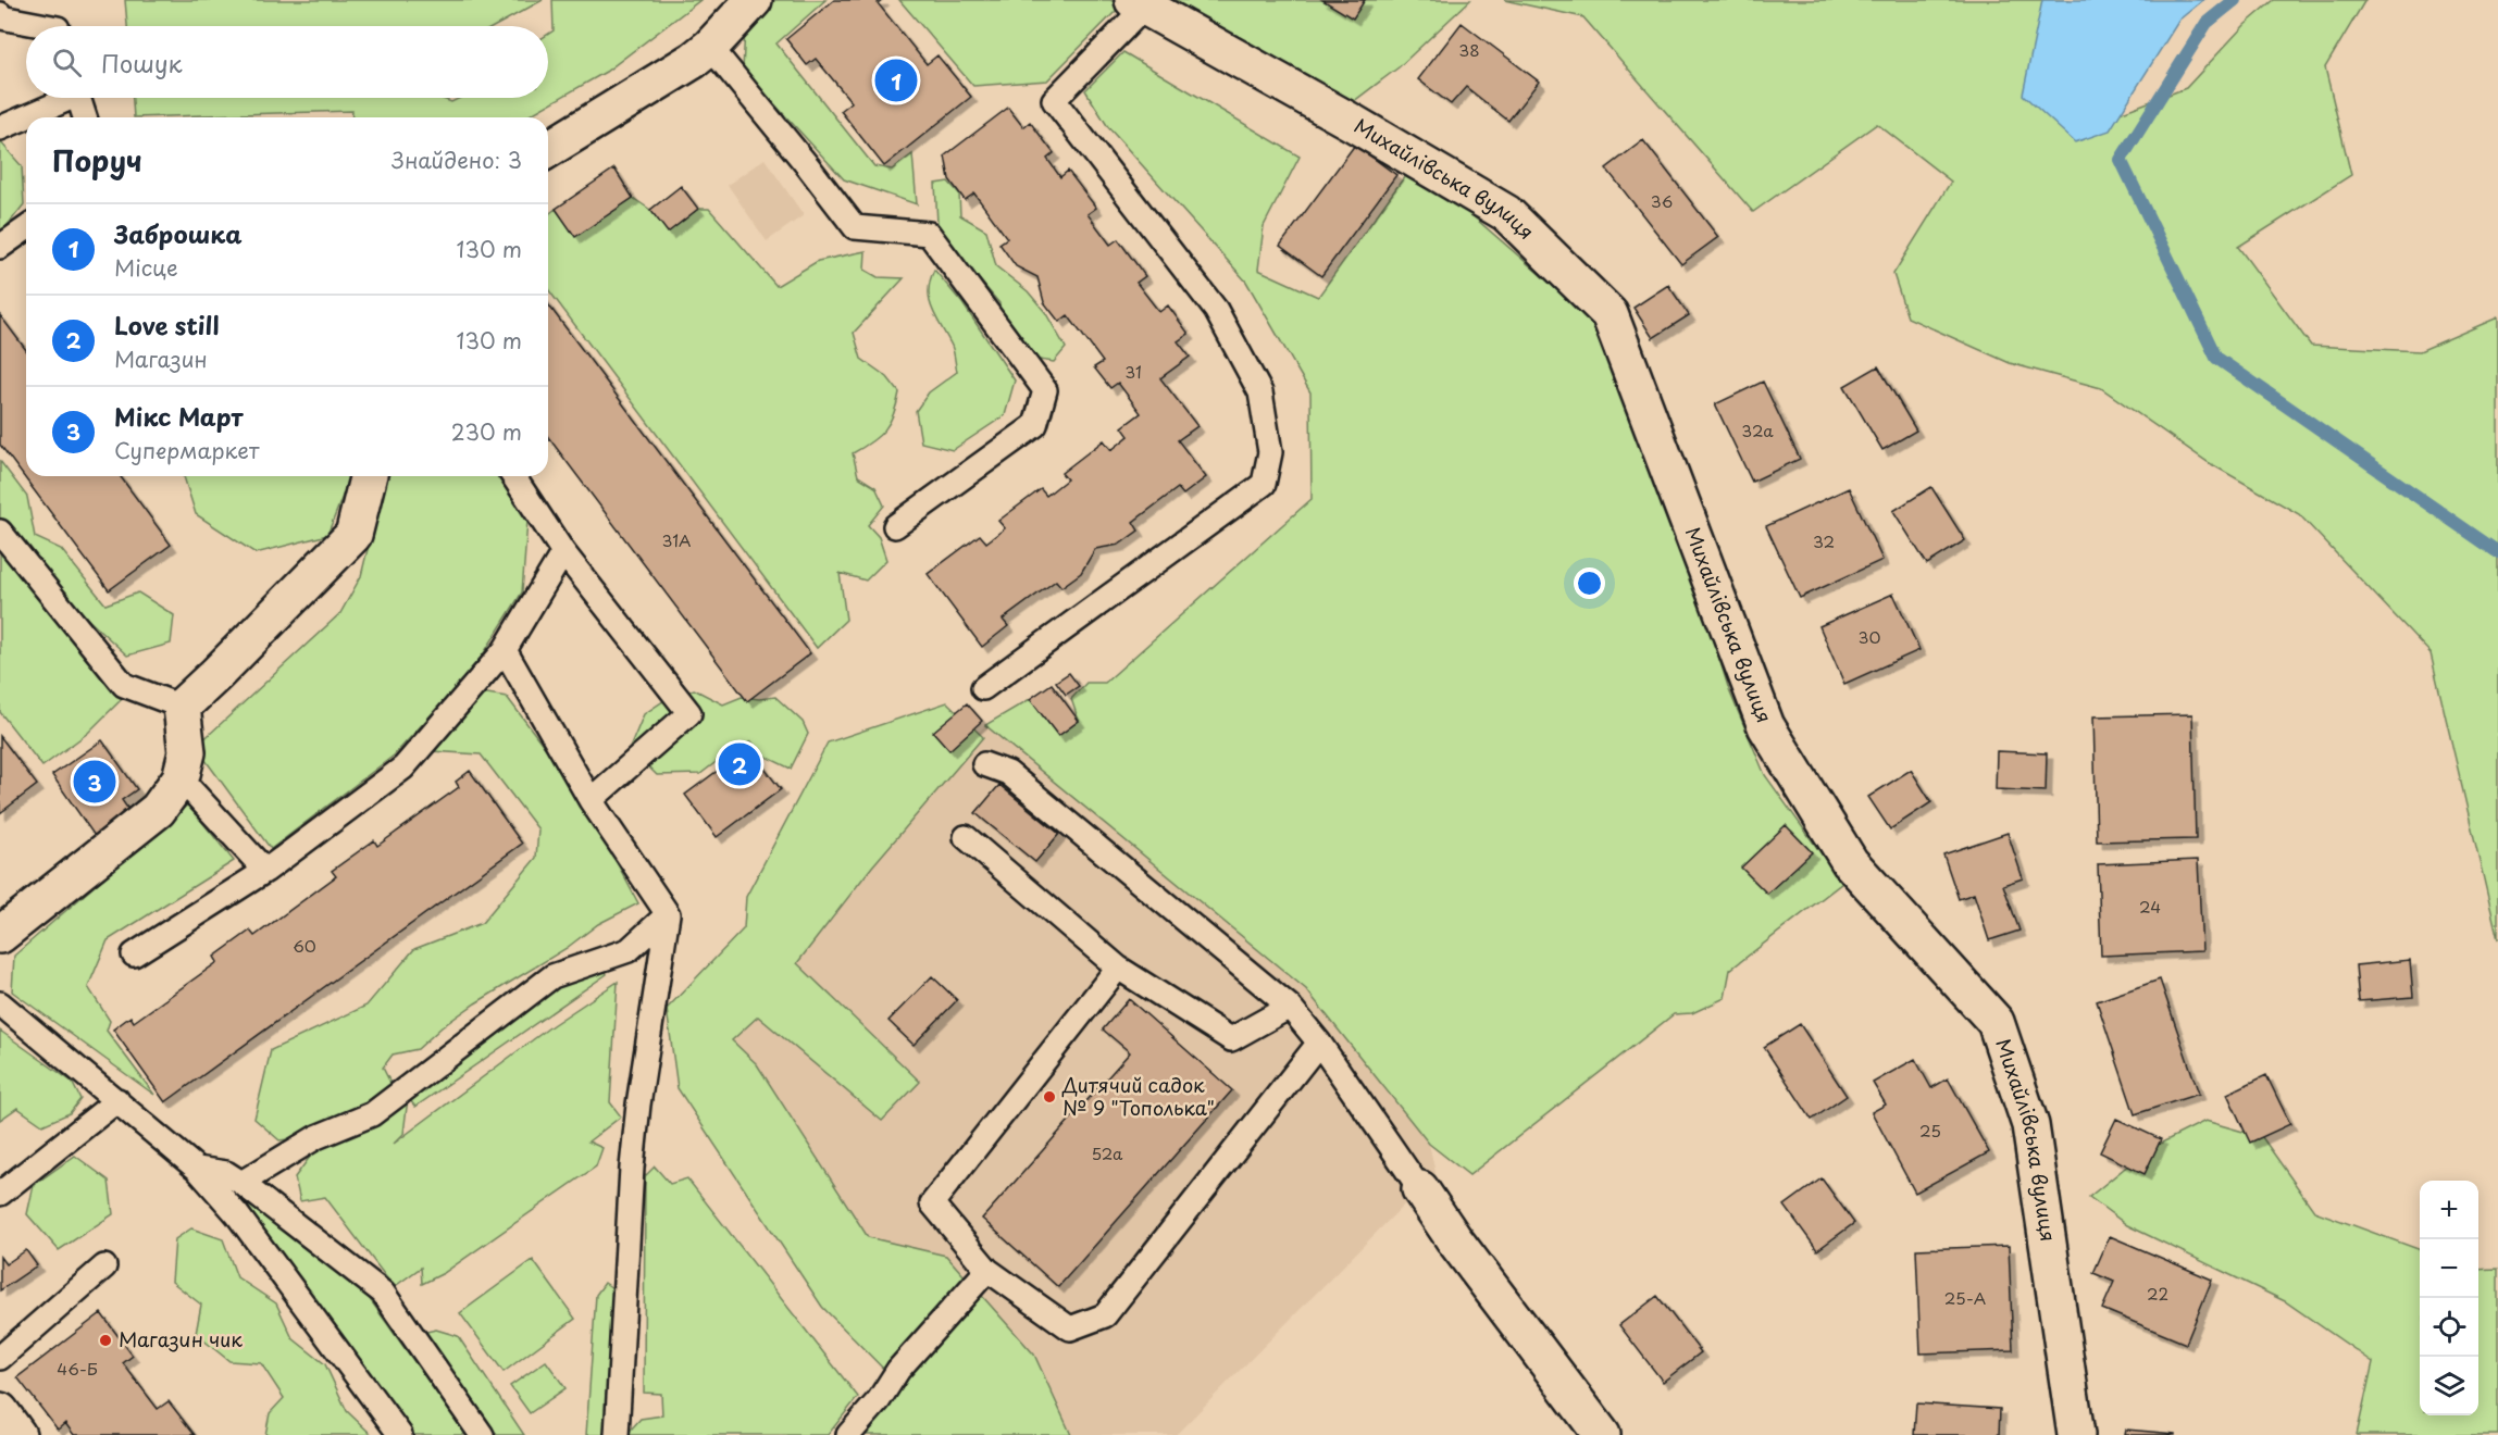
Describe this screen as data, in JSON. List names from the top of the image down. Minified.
{"streets":{"street":["Михайлівська вулиця"]},"places":["Дитячий садок № 9 \"Тополька\"","Магазин чик"],"house_numbers":["38","36","31","32а","31А","32","30","24","60","25","52а","22","25-А","46-Б"],"page":{"search":"Пошук","pins":["1","2","3"],"heading":["Поруч","Знайдено: 3"],"list":[{"mark":"1","name":"Заброшка","note":"Місце","value":"130 m"},{"mark":"2","name":"Love still","note":"Магазин","value":"130 m"},{"mark":"3","name":"Мікс Март","note":"Супермаркет","value":"230 m"}],"map_buttons":["+","−"]}}
